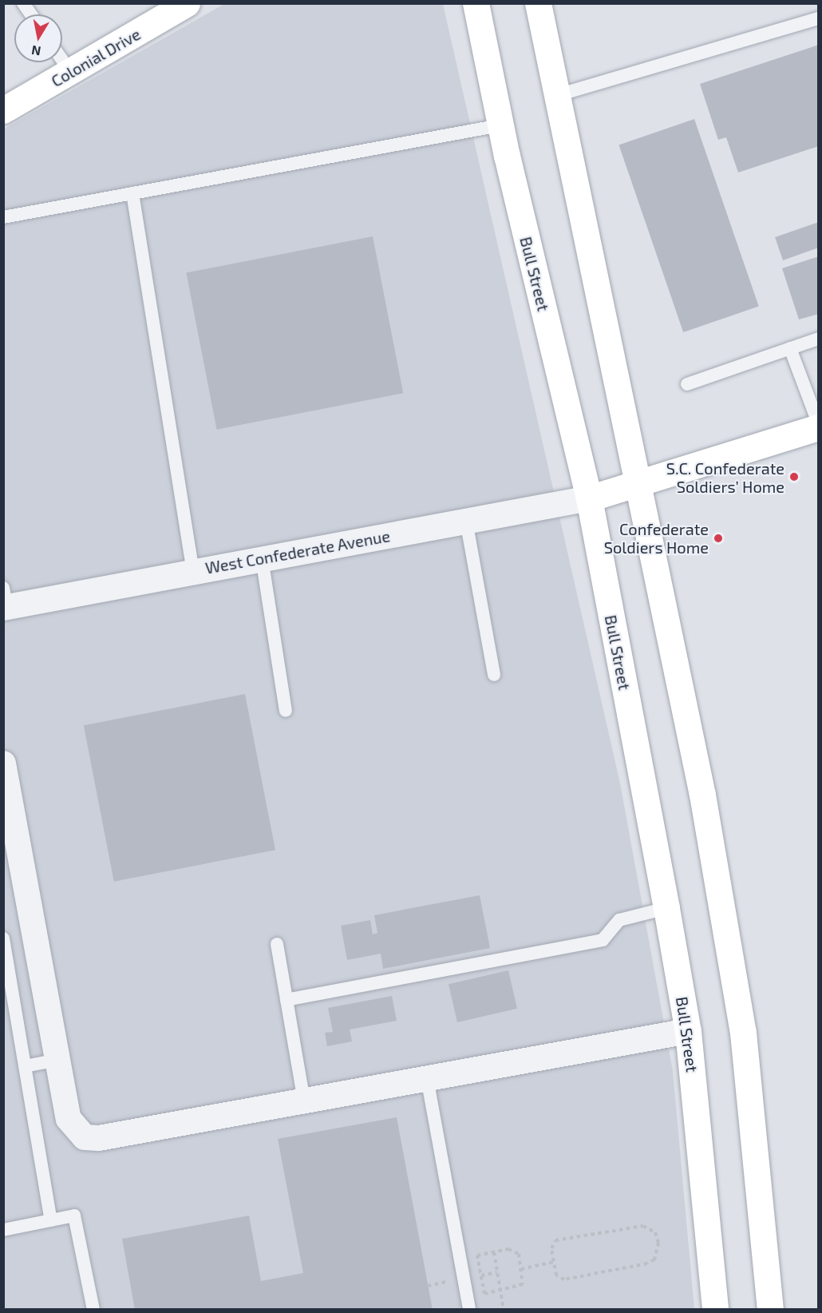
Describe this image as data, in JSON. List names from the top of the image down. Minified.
{"streets":{"main road":["Colonial Drive","Bull Street"],"street":["West Confederate Avenue"]},"crossings":[["Bull Street","West Confederate Avenue"]],"places":["S.C. Confederate Soldiers’ Home","Confederate Soldiers Home"],"north":"bottom"}
